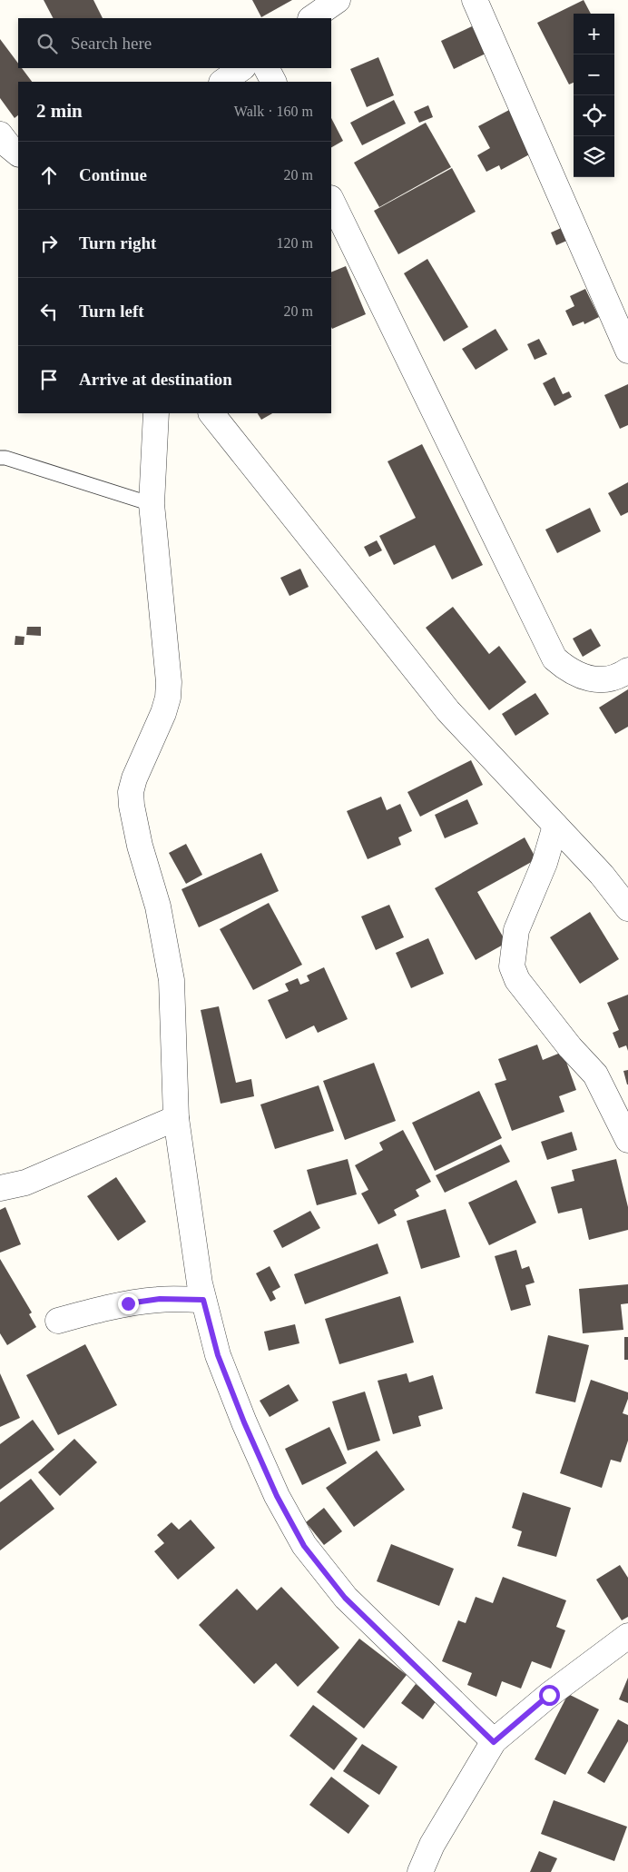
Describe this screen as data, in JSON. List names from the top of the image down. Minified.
{"page":{"map_buttons":["+","−"],"search":"Search here","heading":["2 min","Walk · 160 m"],"list":[["Continue","20 m"],["Turn right","120 m"],["Turn left","20 m"],"Arrive at destination"]}}
